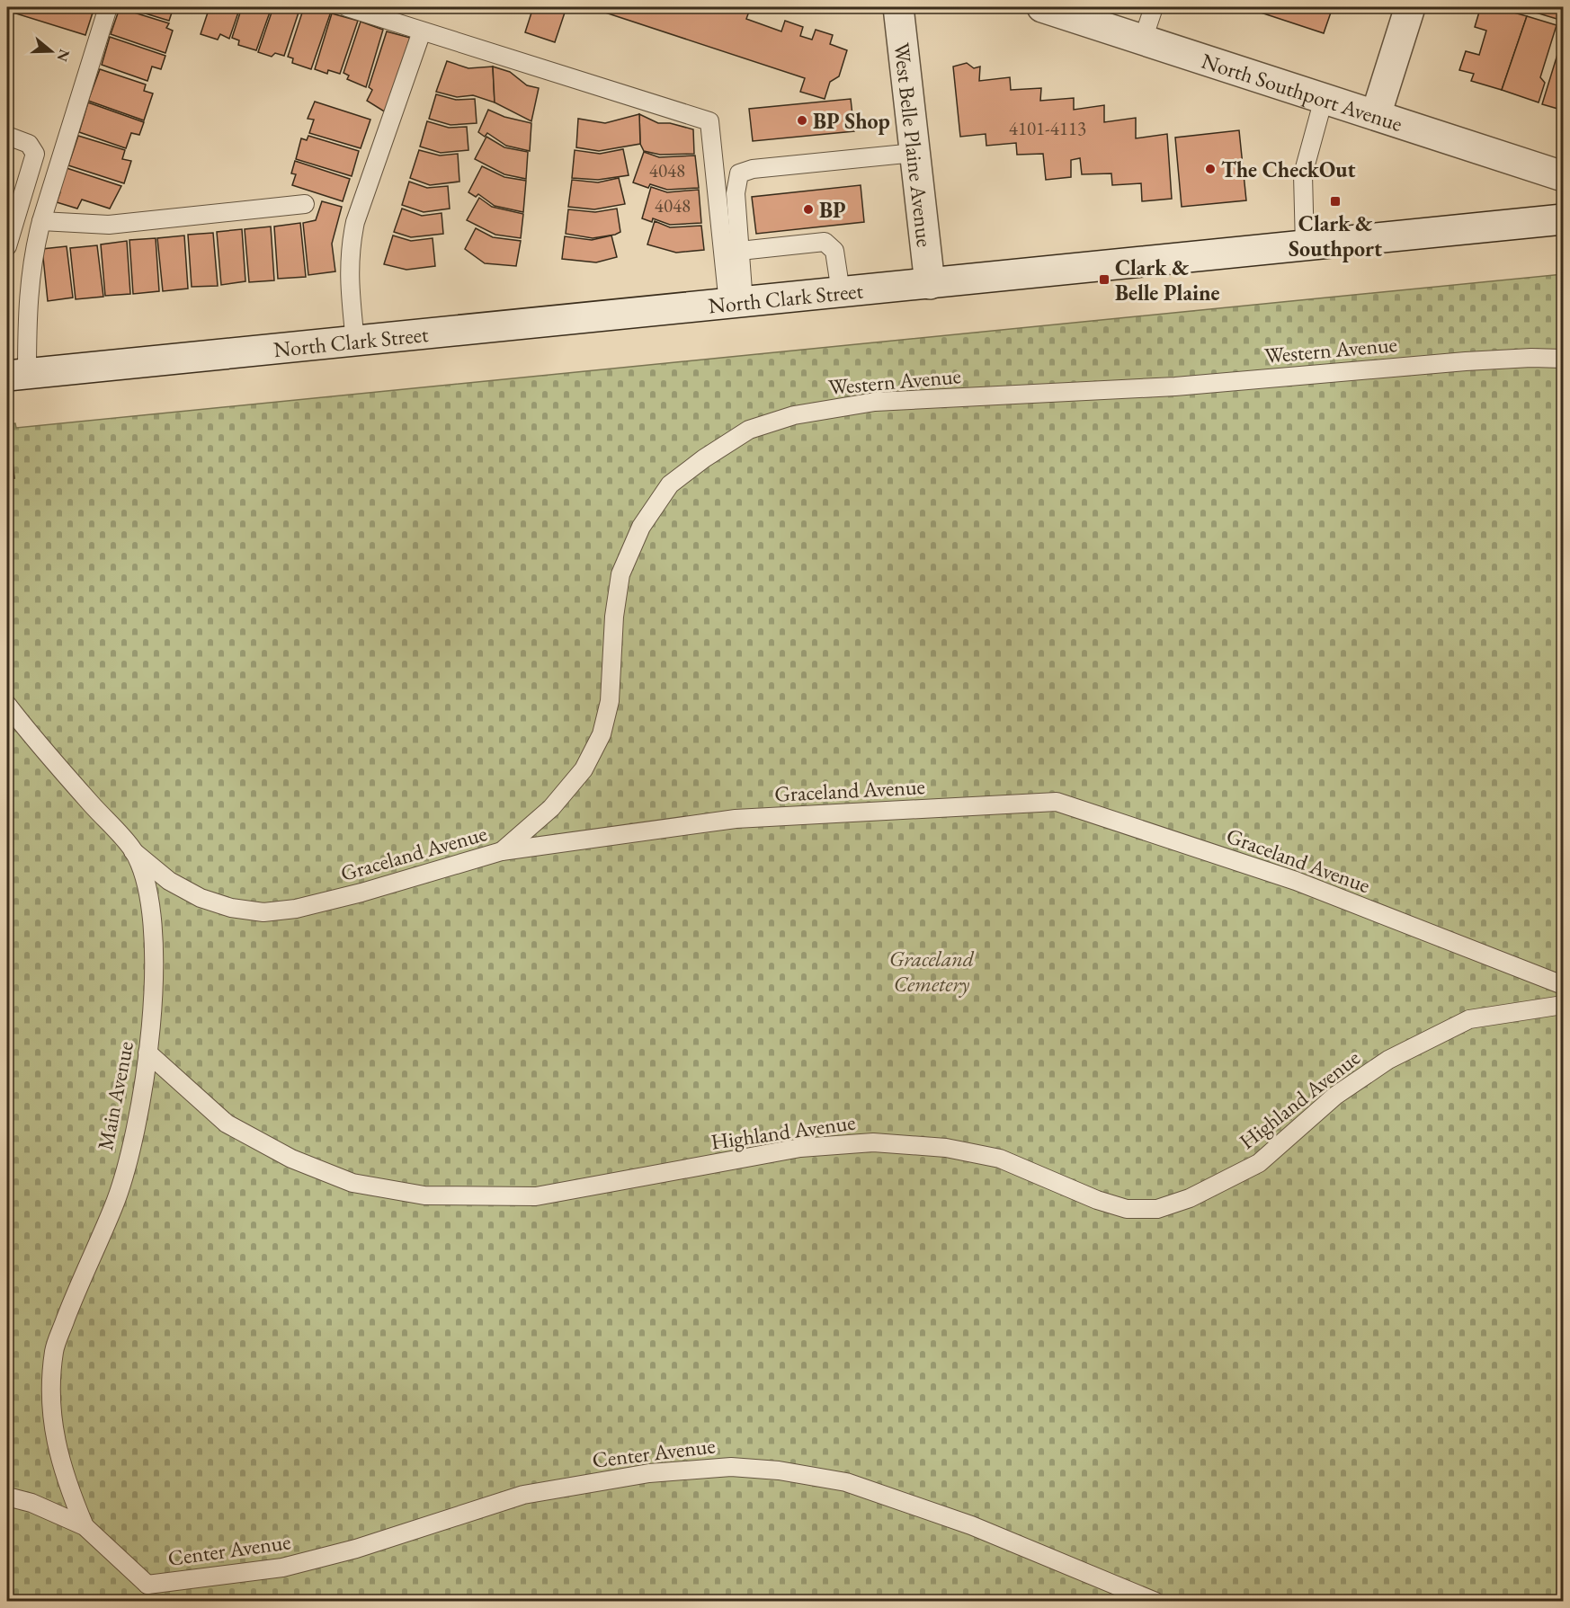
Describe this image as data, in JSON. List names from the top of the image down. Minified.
{"streets":{"main road":["North Southport Avenue","West Belle Plaine Avenue","North Clark Street"],"lane":["Western Avenue","Graceland Avenue","Main Avenue","Highland Avenue","Center Avenue"]},"crossings":[["West Belle Plaine Avenue","North Clark Street"],["Western Avenue","Graceland Avenue"],["Graceland Avenue","Main Avenue"],["Main Avenue","Highland Avenue"]],"parks":["Graceland Cemetery"],"places":{"other":["BP Shop","The CheckOut","BP"],"transit":["Clark & Southport","Clark & Belle Plaine"]},"house_numbers":["4101-4113","4048","4048"],"north":"right"}
